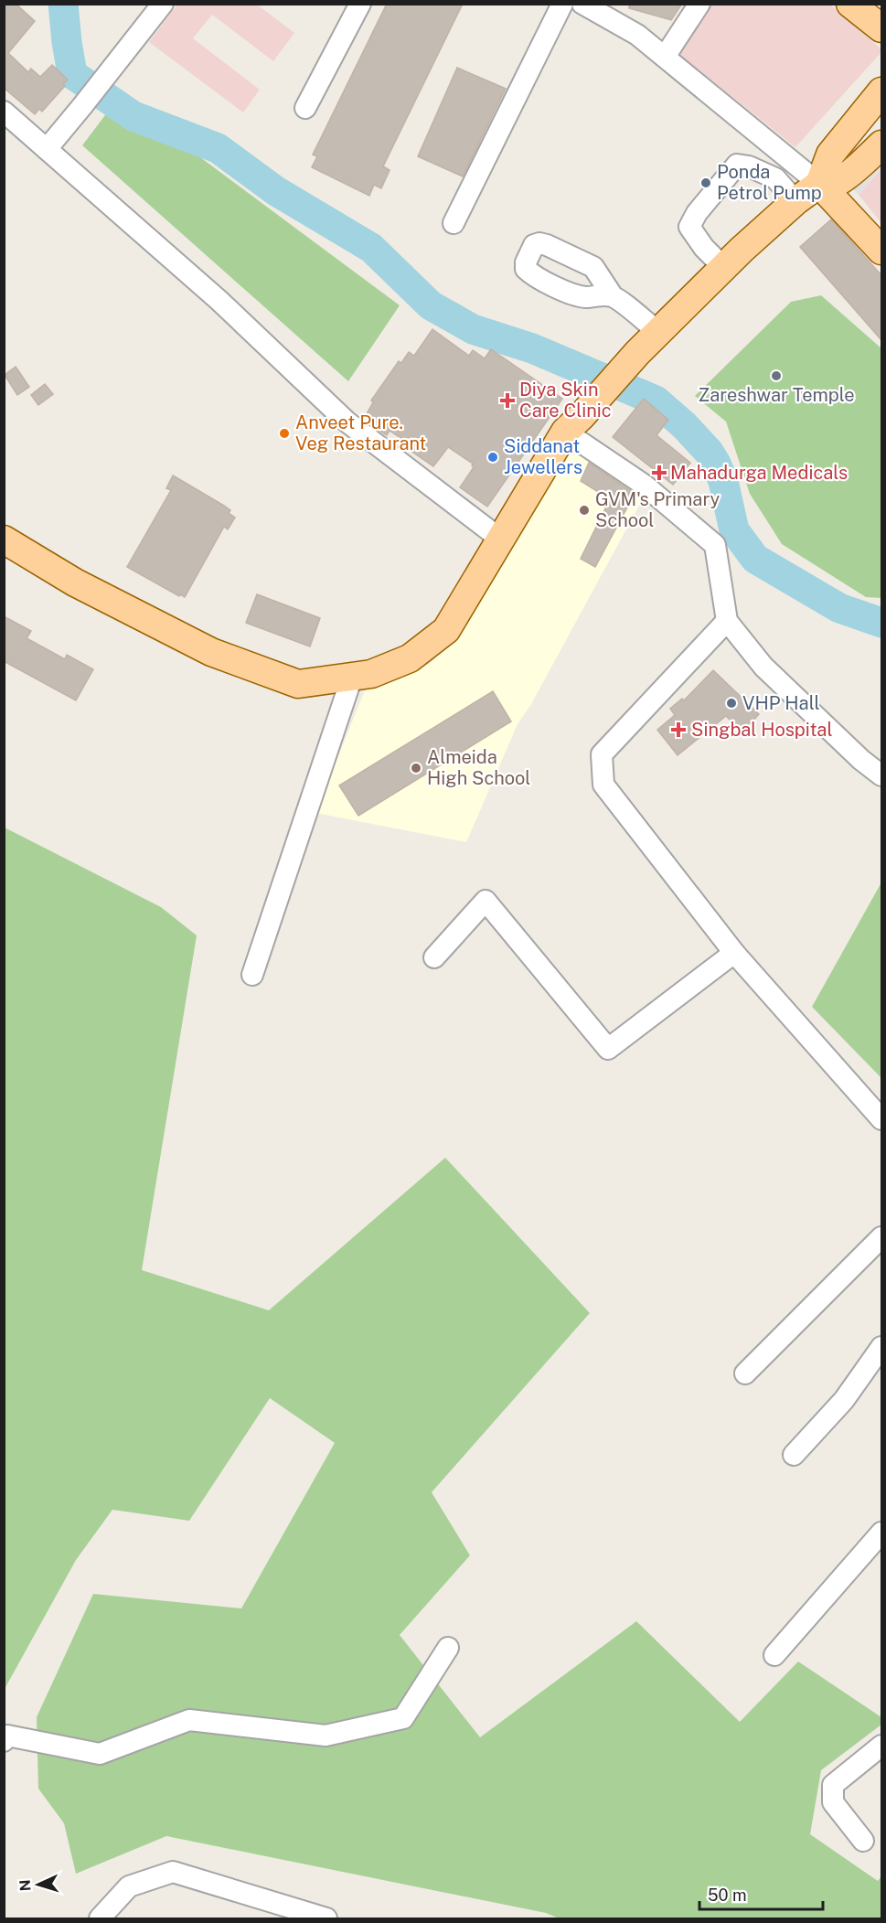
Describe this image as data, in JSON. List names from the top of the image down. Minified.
{"places":{"other":["Ponda Petrol Pump","Zareshwar Temple","Anveet Pure. Veg Restaurant","Siddanat Jewellers","GVM's Primary School","VHP Hall","Almeida High School"],"health":["Diya Skin Care Clinic","Mahadurga Medicals","Singbal Hospital"]},"scale_bar":"50 m","north":"left"}
